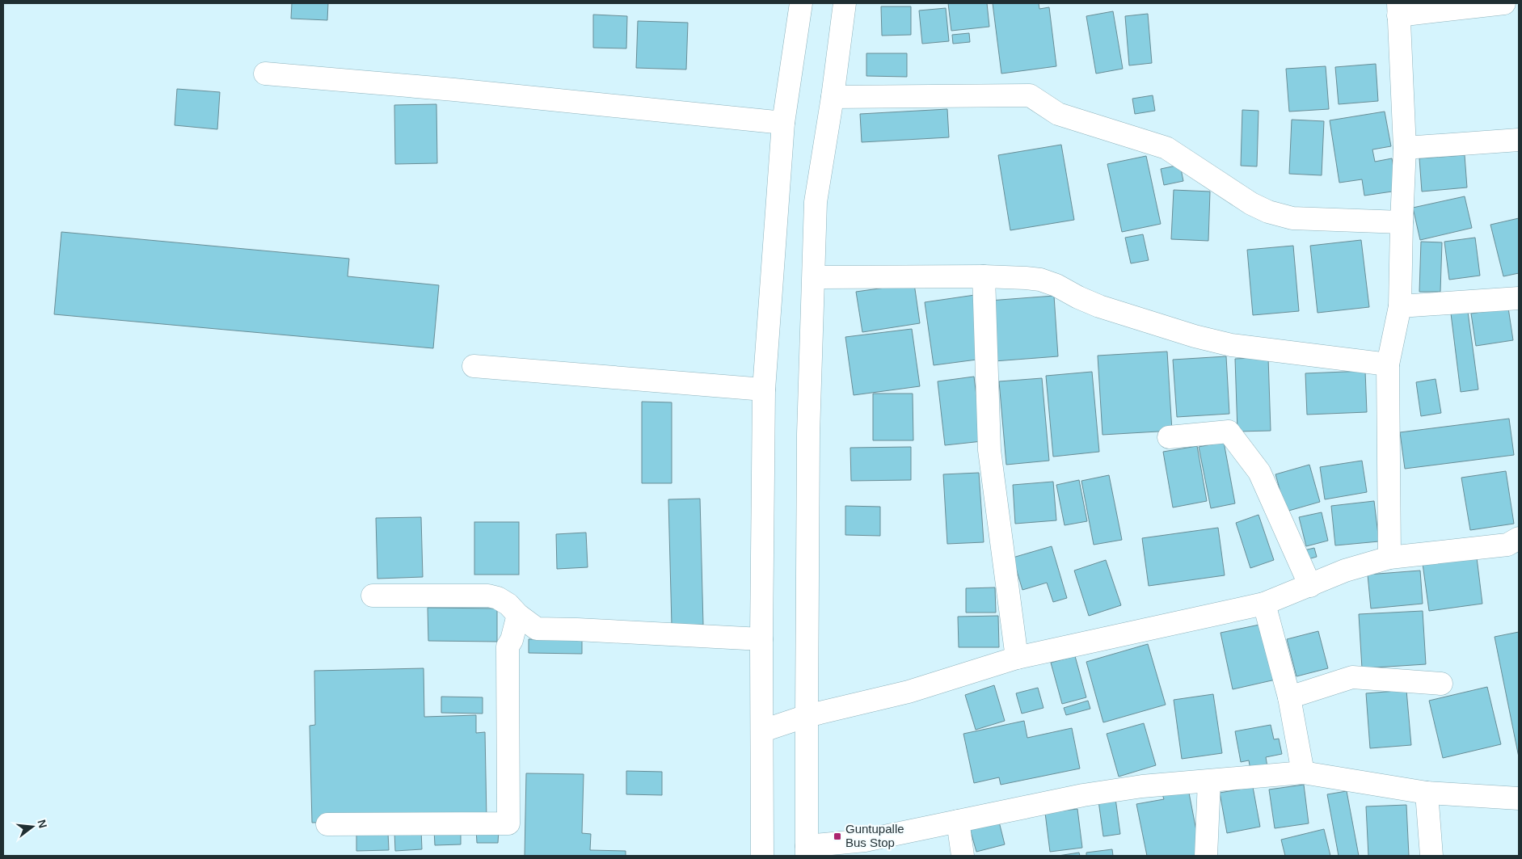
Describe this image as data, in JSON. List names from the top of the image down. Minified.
{"places":{"transit":["Guntupalle Bus Stop"]},"north":"right"}
